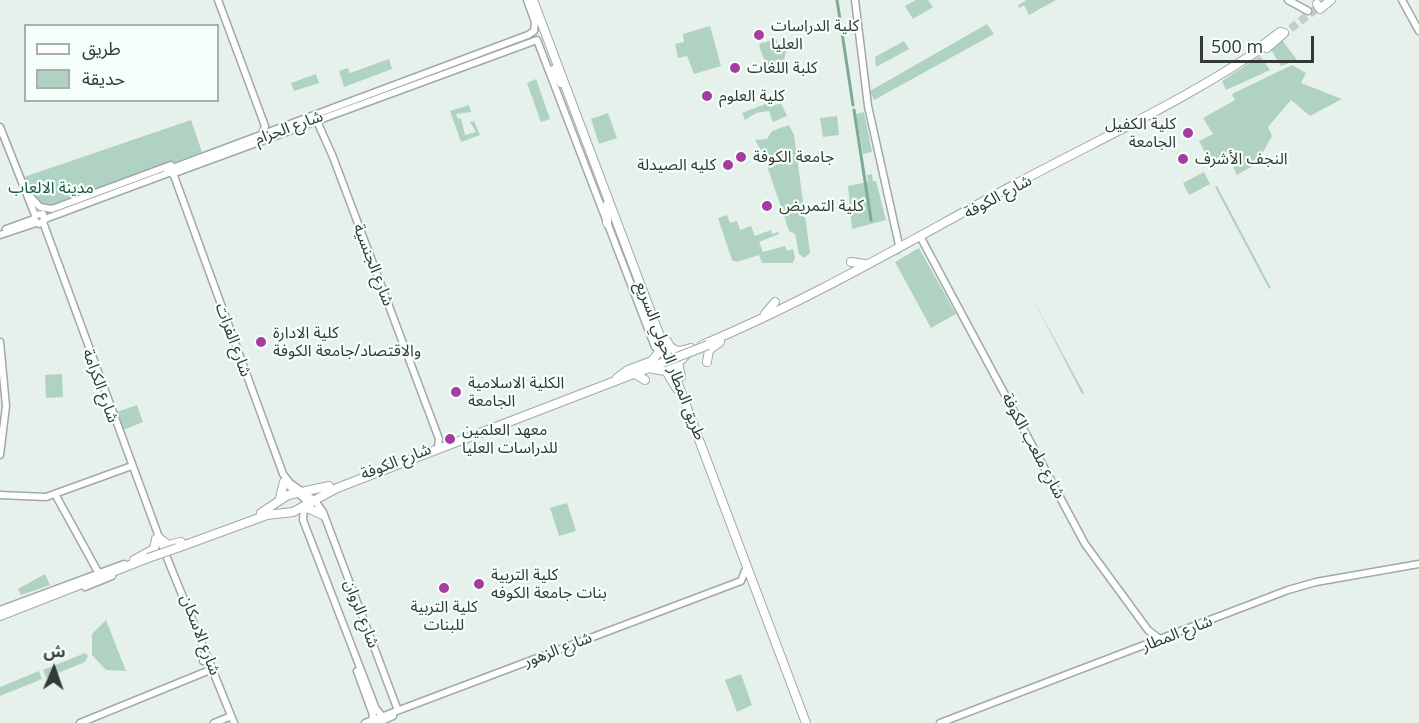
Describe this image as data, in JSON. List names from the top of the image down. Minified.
{"streets":{"highway":["شارع الكوفة","طريق المطار الحولي السريع"],"main road":["شارع الحزام","شارع الجنسية","شارع الفرات","شارع الكرامة","شارع ملعب الكوفة","شارع الروان","شارع المطار","شارع الاسكان","شارع الزهور"]},"crossings":[["شارع الحزام","شارع الجنسية"],["شارع الحزام","شارع الفرات"],["شارع الحزام","طريق المطار الحولي السريع"],["شارع الحزام","شارع الكرامة"],["شارع الكوفة","شارع الجنسية"],["شارع الكوفة","شارع الفرات"],["شارع الكوفة","شارع ملعب الكوفة"],["طريق المطار الحولي السريع","شارع الزهور"],["شارع الكرامة","شارع الاسكان"],["شارع ملعب الكوفة","شارع المطار"]],"parks":["مدينة الالعاب"],"places":["كلية الدراسات العليا","كلبة اللغات","كلية العلوم","كلية الكفيل الجامعة","جامعة الكوفة","النجف الأشرف","كليه الصيدلة","كلية التمريض","كلية الادارة والاقتصاد/جامعة الكوفة","الكلية الاسلامية الجامعة","معهد العلمين للدراسات العليا","كلية التربية بنات جامعة الكوفه","كلية التربية للبنات"],"legend":["طريق","حديقة"],"scale_bar":"500 m","north":"top"}
